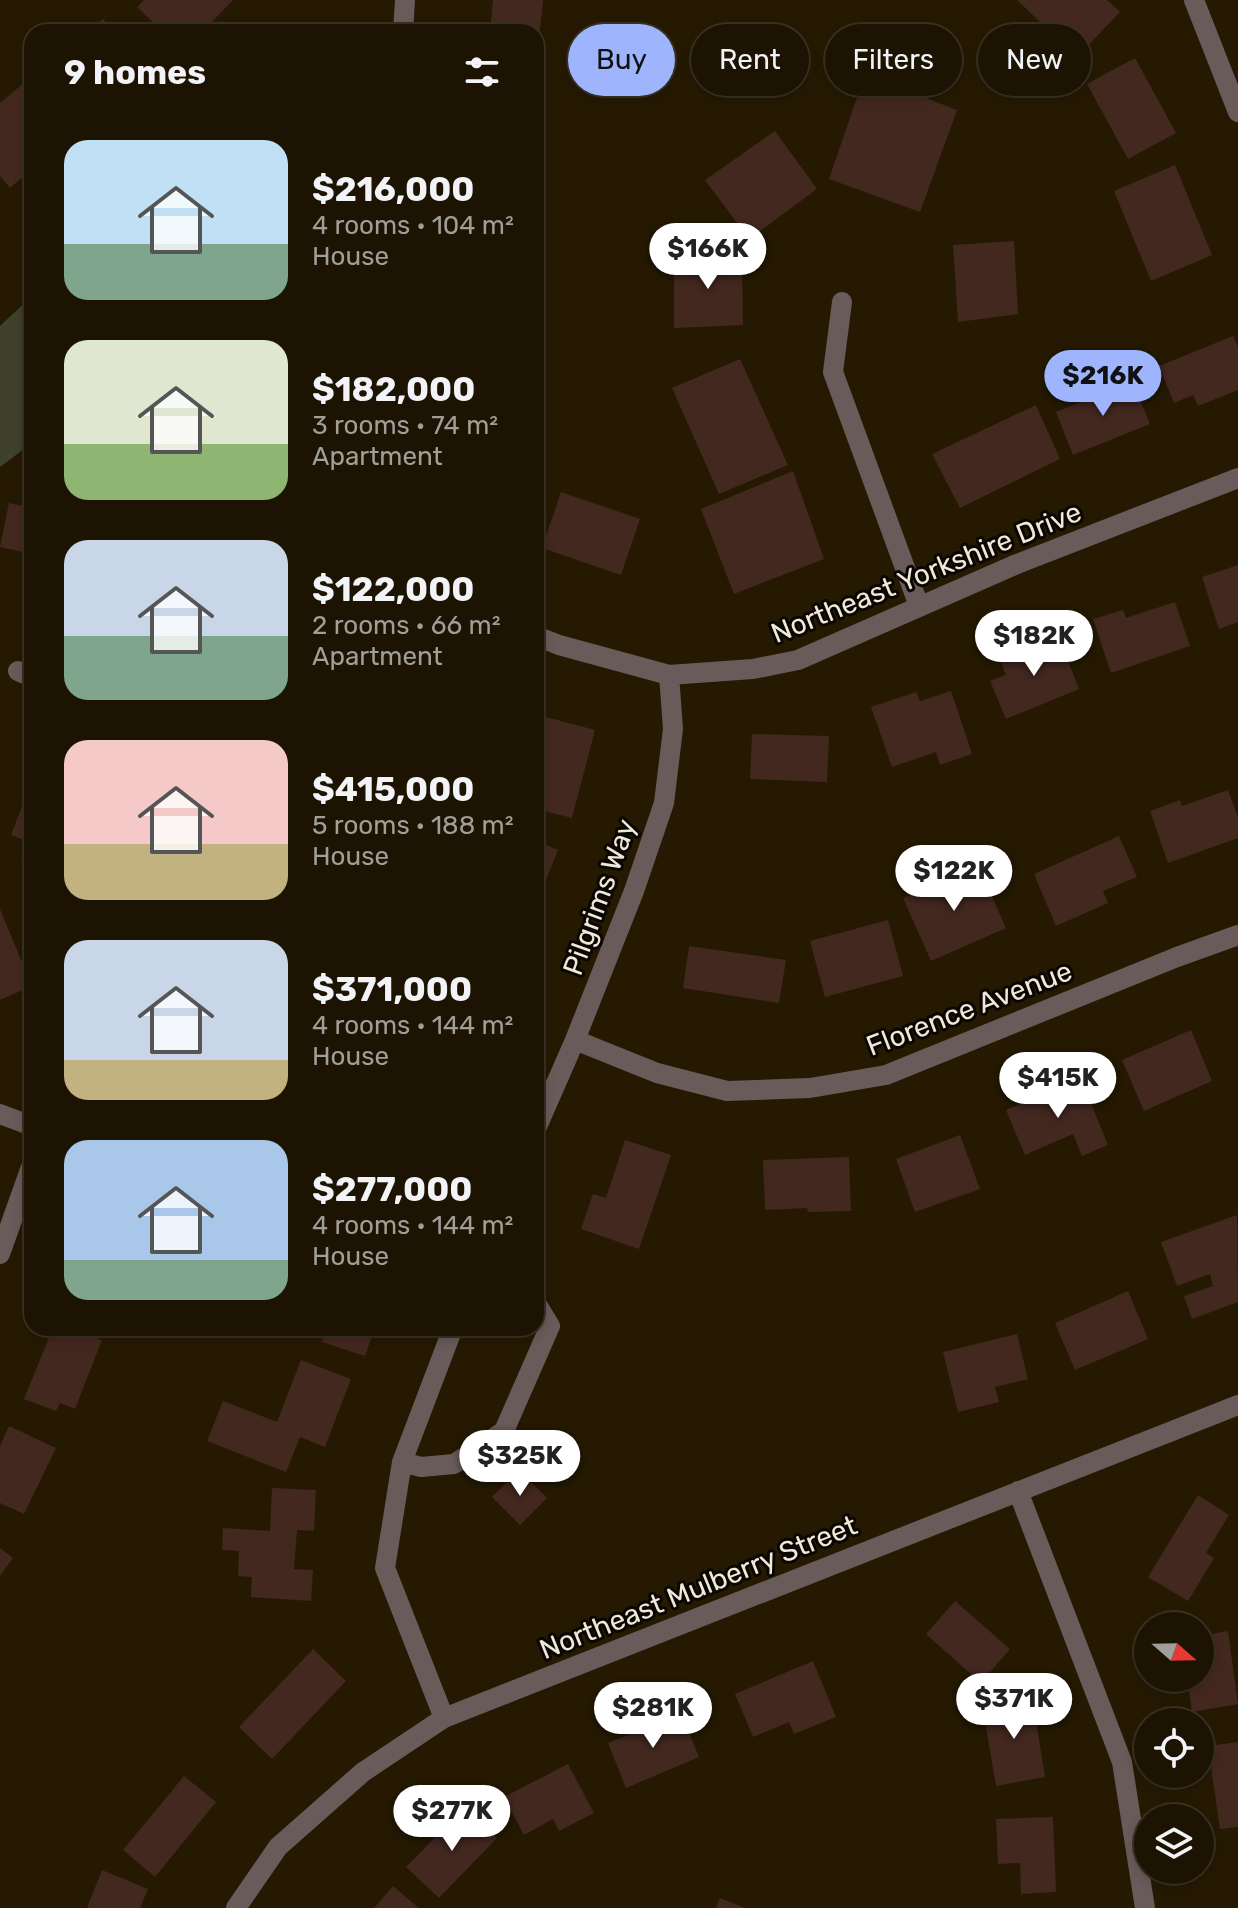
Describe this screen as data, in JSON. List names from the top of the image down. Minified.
{"streets":{"street":["Northeast Yorkshire Drive","Pilgrims Way","Florence Avenue","Northeast Mulberry Street"]},"crossings":[["Northeast Yorkshire Drive","Pilgrims Way"],["Pilgrims Way","Florence Avenue"]],"north":"right","page":{"chip":["Buy","Rent","Filters","New"],"heading":"9 homes","list":[{"name":"$216,000","note":"4 rooms · 104 m² · House"},{"name":"$182,000","note":"3 rooms · 74 m² · Apartment"},{"name":"$122,000","note":"2 rooms · 66 m² · Apartment"},{"name":"$415,000","note":"5 rooms · 188 m² · House"},{"name":"$371,000","note":"4 rooms · 144 m² · House"},{"name":"$277,000","note":"4 rooms · 144 m² · House"}],"price":["$166K","$216K","$182K","$122K","$415K","$325K","$371K","$281K","$277K"]}}
